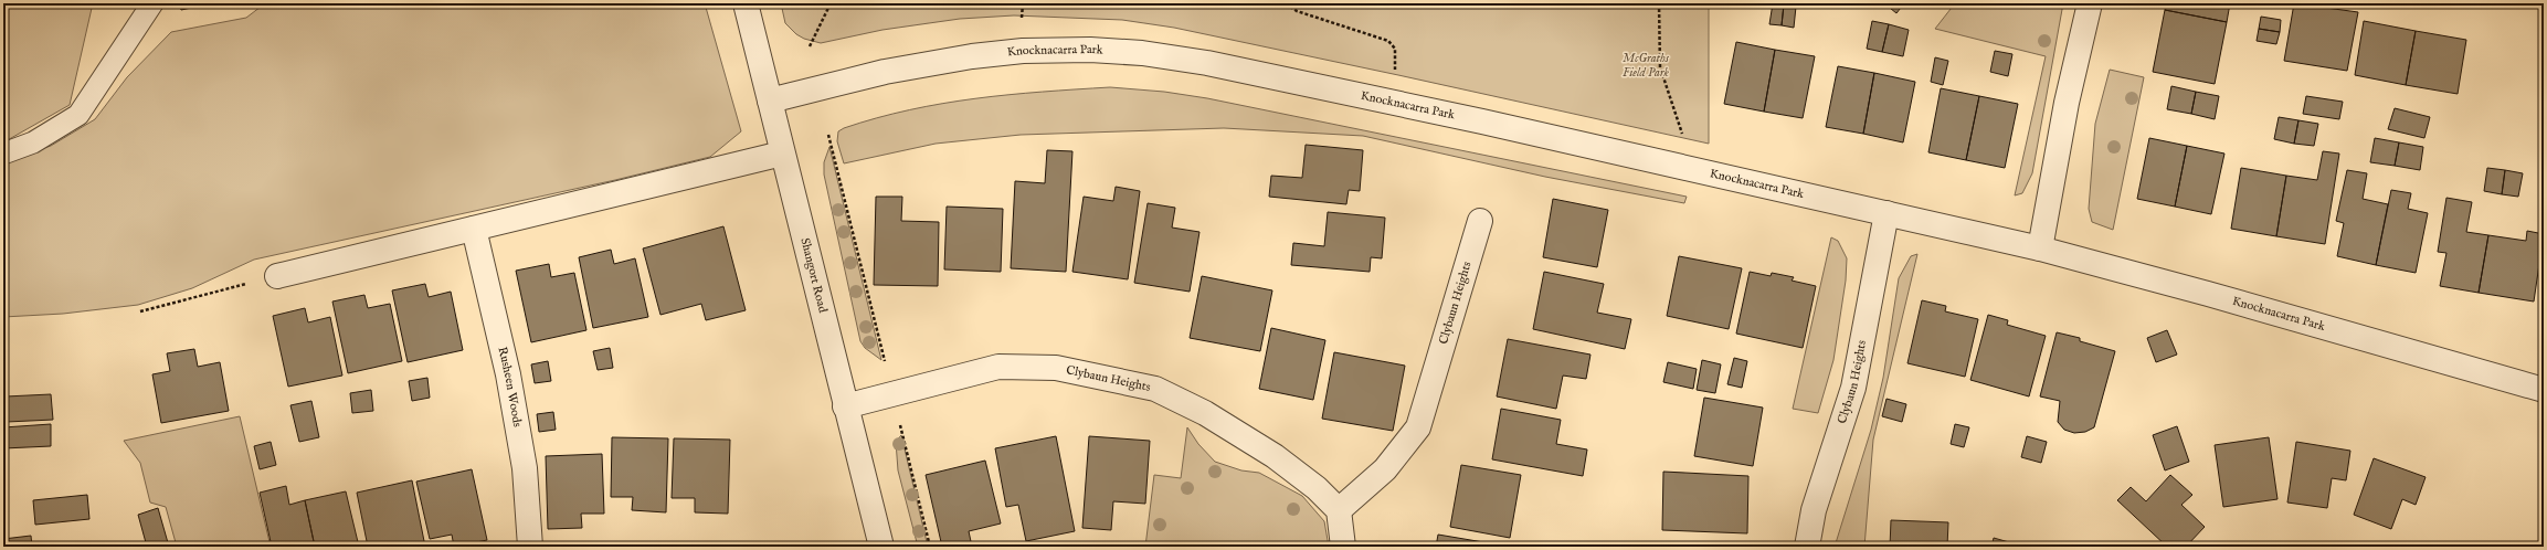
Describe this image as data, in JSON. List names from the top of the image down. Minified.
{"streets":{"street":["Knocknacarra Park","Shangort Road","Clybaun Heights","Rusheen Woods"]},"crossings":[["Knocknacarra Park","Shangort Road"],["Knocknacarra Park","Clybaun Heights"],["Shangort Road","Clybaun Heights"]],"parks":["McGraths Field Park"]}
